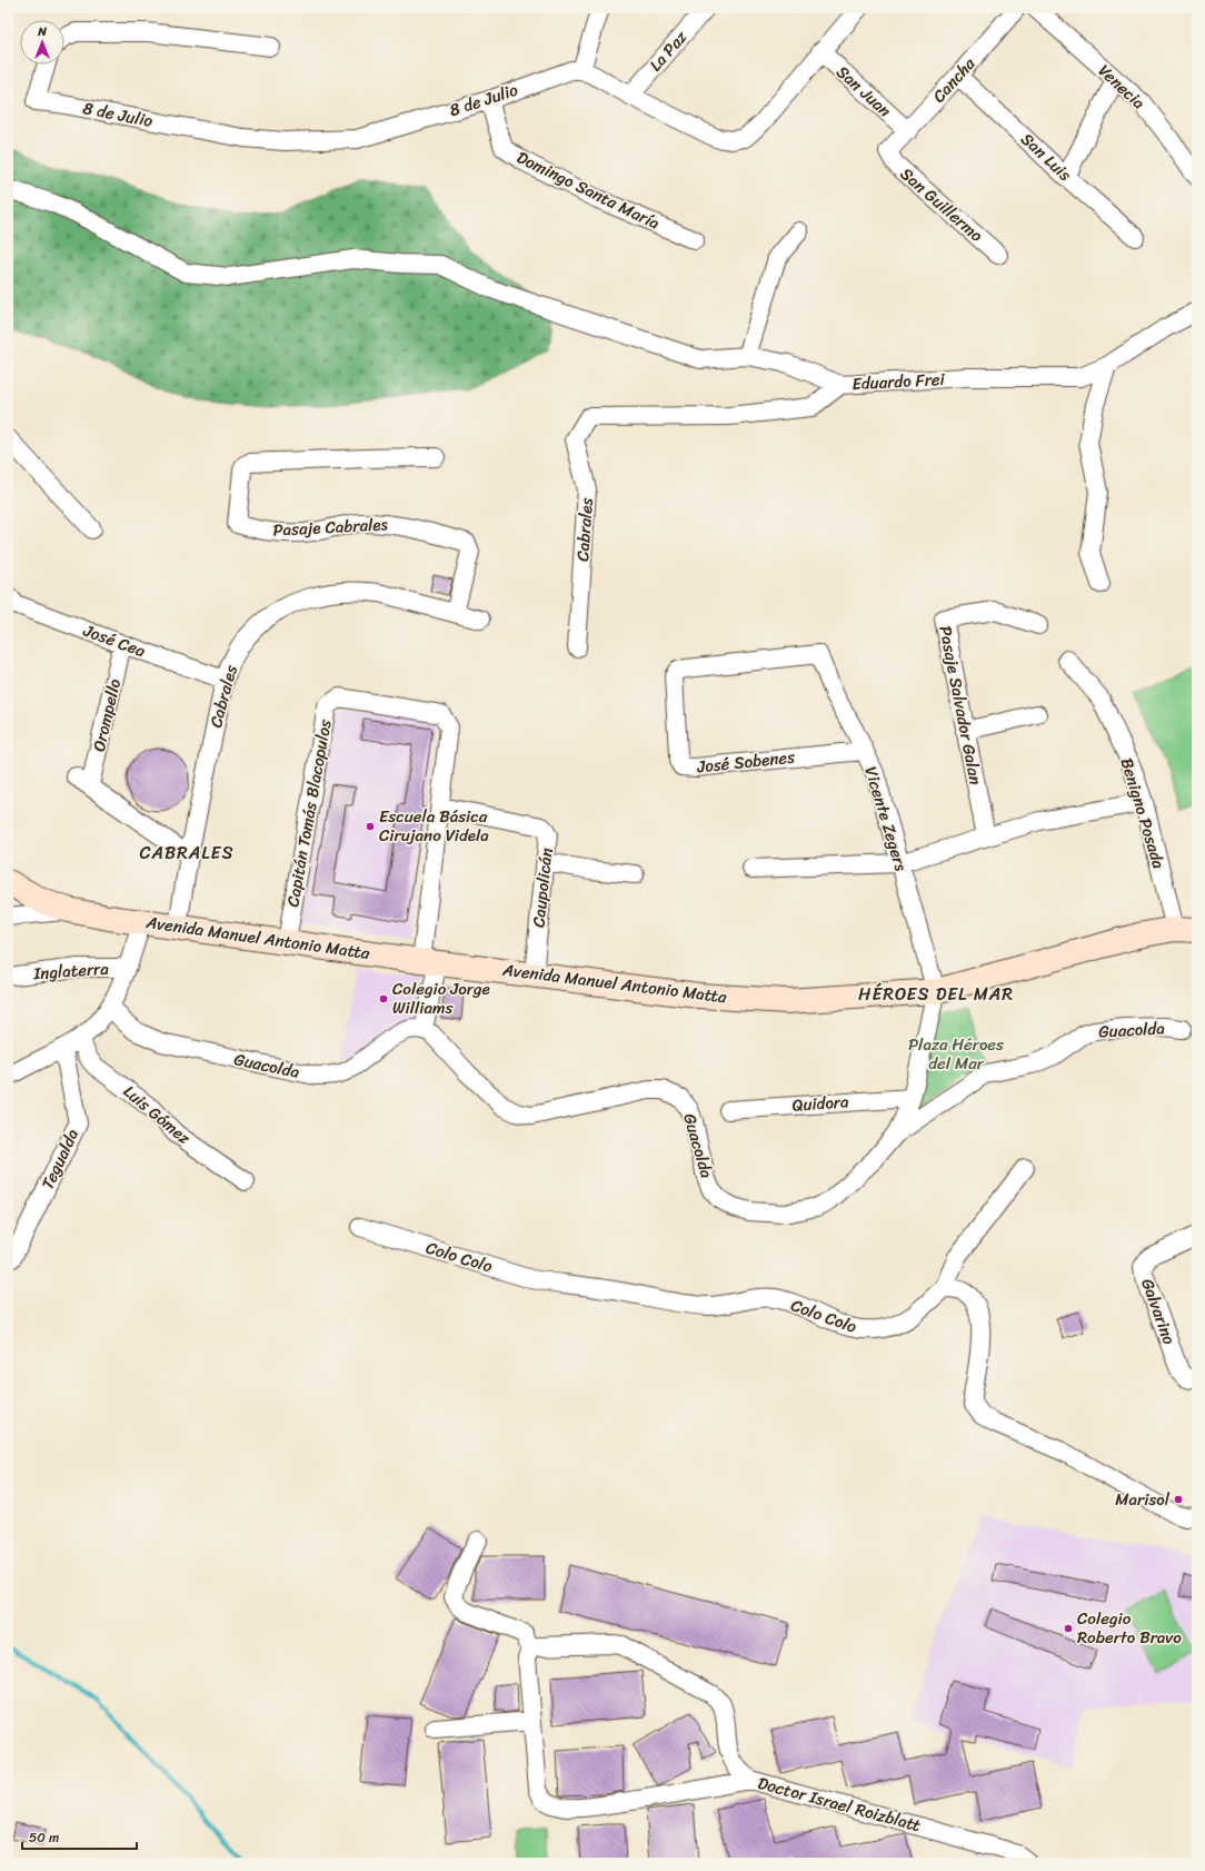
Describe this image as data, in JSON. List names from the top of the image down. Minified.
{"streets":{"main road":["Avenida Manuel Antonio Matta"],"street":["La Paz","Cancha","Venecia","San Juan","8 de Julio","San Luis","Domingo Santa María","San Guillermo","Eduardo Frei","Pasaje Cabrales","Cabrales","José Cea","Pasaje Salvador Galan","Orompello","José Sobenes","Capitán Tomás Blacopulos","Benigno Posada","Vicente Zegers","Caupolicán","Inglaterra","Guacolda","Quidora","Luis Gómez","Tegualda","Colo Colo","Galvarino","Doctor Israel Roizblatt"]},"crossings":[["Cancha","San Juan"],["Cancha","San Luis"],["Cancha","San Guillermo"],["8 de Julio","Domingo Santa María"],["Eduardo Frei","Cabrales"],["Pasaje Cabrales","Cabrales"],["Cabrales","José Cea"],["Cabrales","Orompello"],["Cabrales","Avenida Manuel Antonio Matta"],["José Cea","Orompello"],["José Sobenes","Vicente Zegers"],["Capitán Tomás Blacopulos","Caupolicán"],["Capitán Tomás Blacopulos","Avenida Manuel Antonio Matta"],["Benigno Posada","Avenida Manuel Antonio Matta"],["Vicente Zegers","Avenida Manuel Antonio Matta"],["Vicente Zegers","Guacolda"],["Caupolicán","Avenida Manuel Antonio Matta"],["Avenida Manuel Antonio Matta","Guacolda"],["Guacolda","Quidora"]],"districts":["CABRALES","HÉROES DEL MAR"],"parks":["Plaza Héroes del Mar"],"places":["Escuela Básica Cirujano Videla","Colegio Jorge Williams","Marisol","Colegio Roberto Bravo"],"scale_bar":"50 m","north":"top"}
